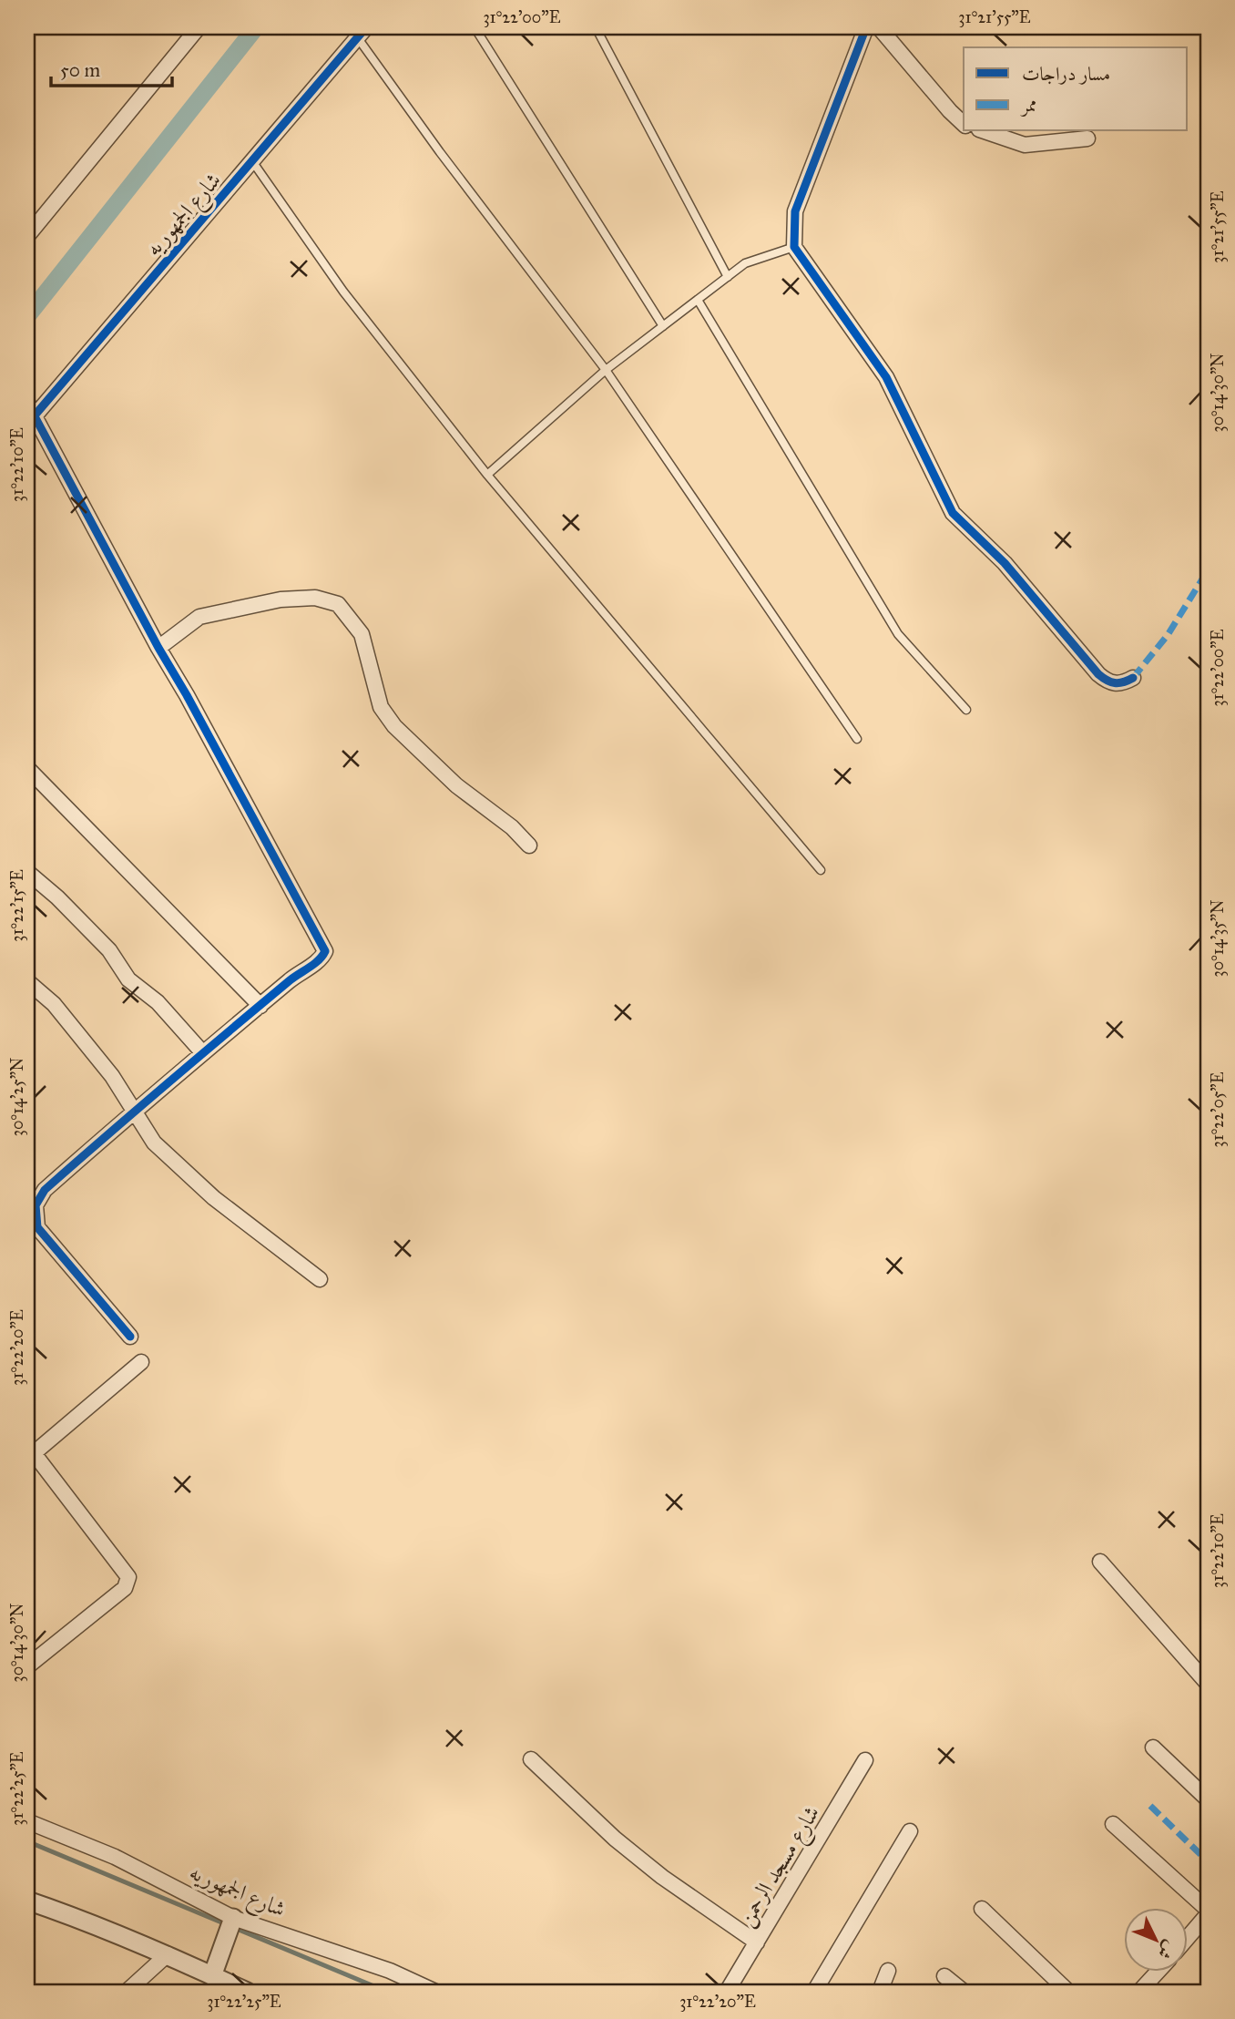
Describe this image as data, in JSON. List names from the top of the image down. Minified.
{"streets":{"street":["شارع الجمهوريه","شارع مسجد الرحمن"]},"legend":["مسار دراجات","ممر"],"scale_bar":"50 m","north":"bottom right","coordinates":["31°22'00\"E","31°21'55\"E","30°14'30\"N","31°22'10\"E","31°22'15\"E","30°14'35\"N","30°14'25\"N","31°22'05\"E","31°22'20\"E","31°22'25\"E"]}
